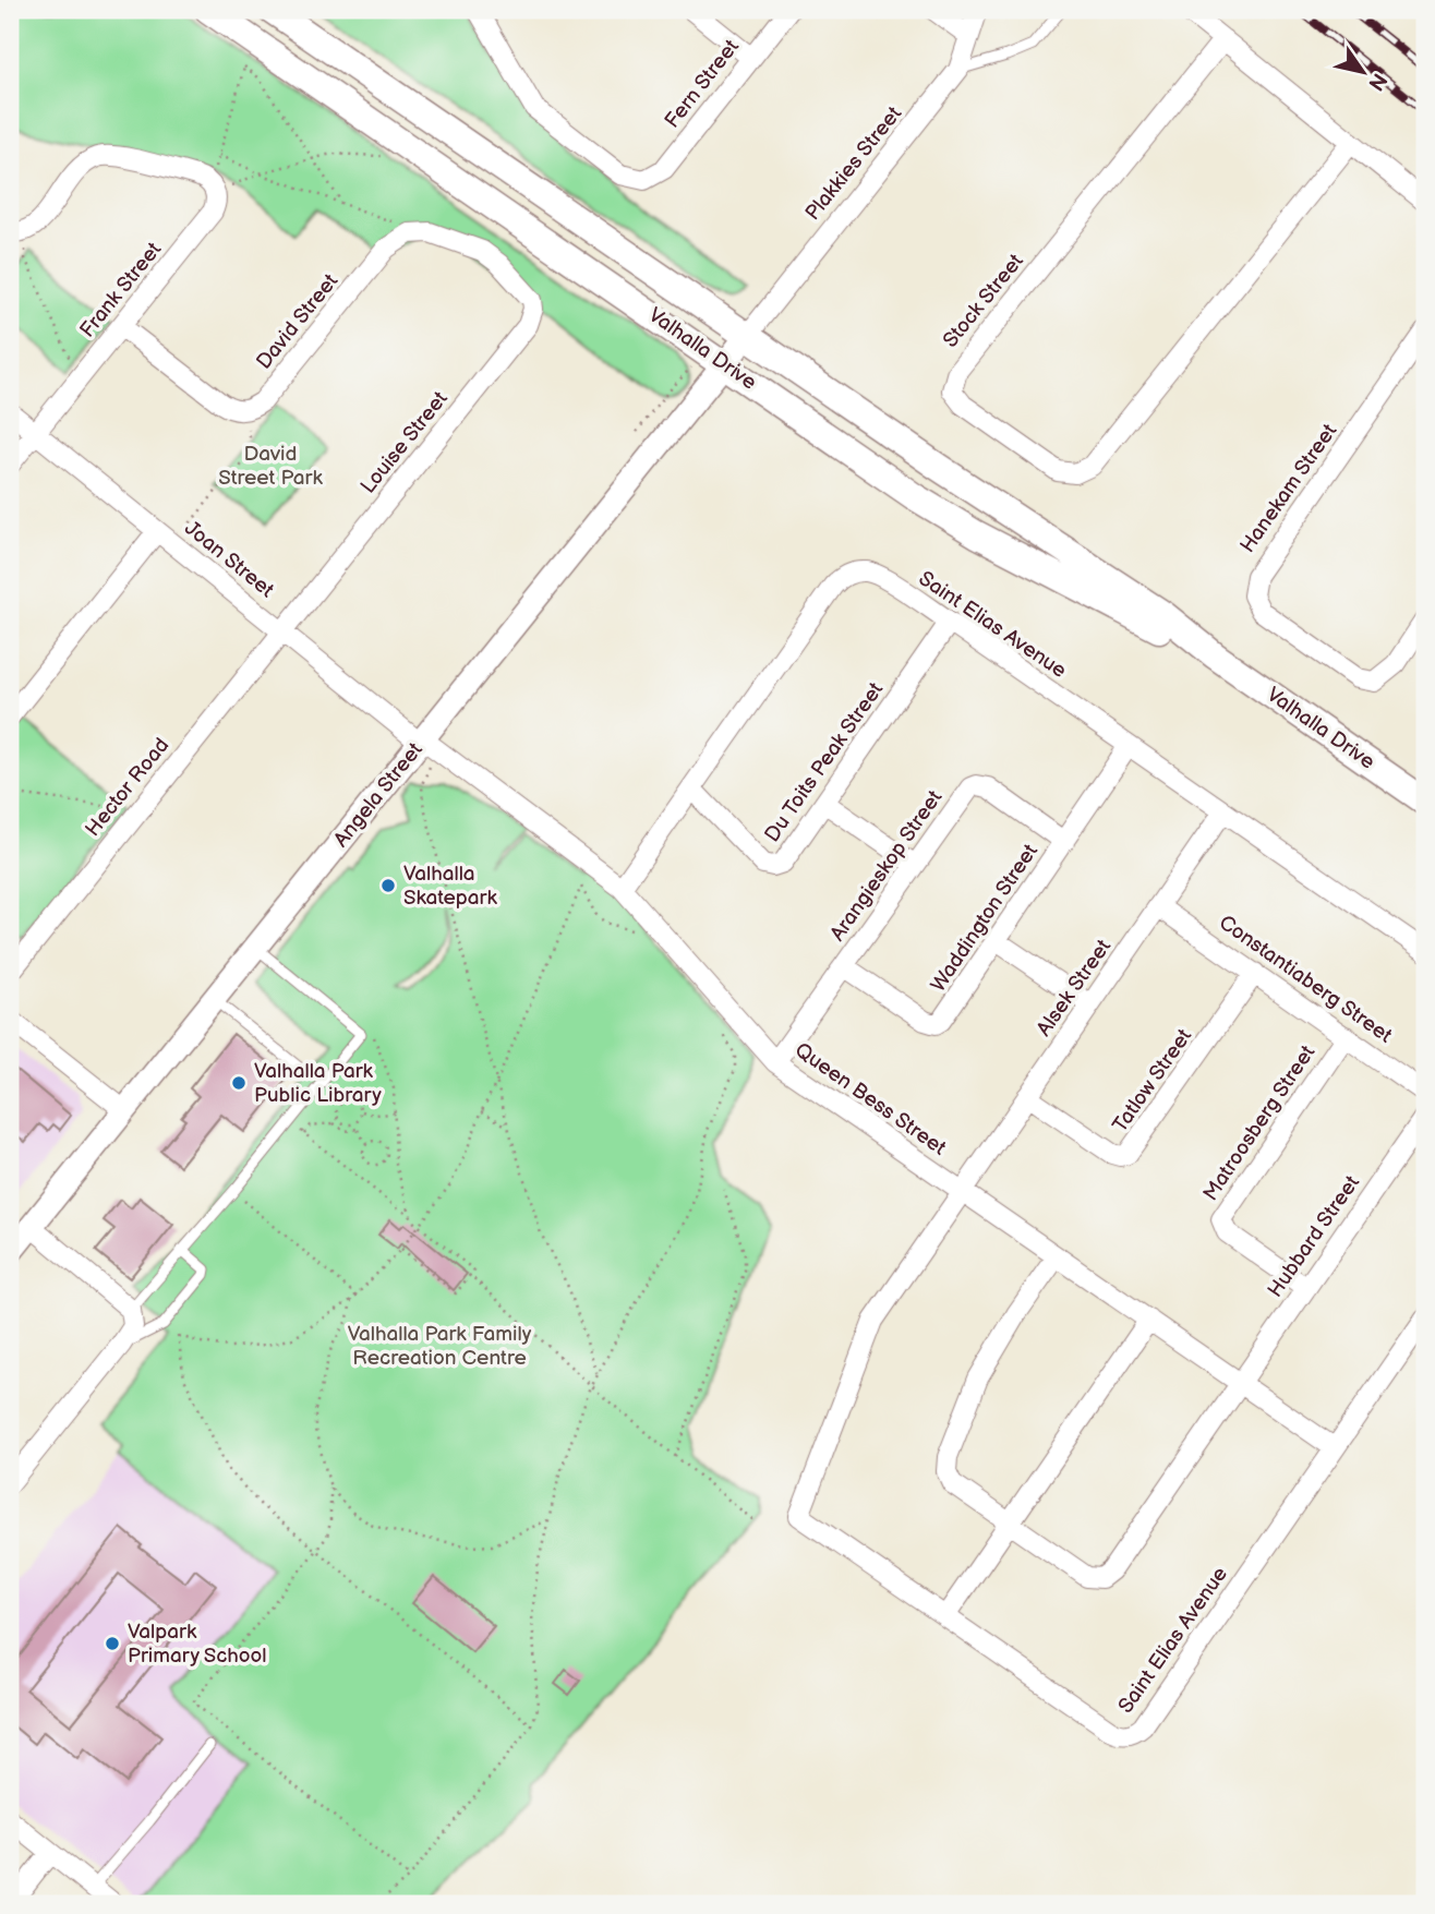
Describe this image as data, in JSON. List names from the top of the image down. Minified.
{"streets":{"main road":["Valhalla Drive"],"street":["Fern Street","Plakkies Street","Frank Street","Stock Street","David Street","Louise Street","Hanekam Street","Joan Street","Saint Elias Avenue","Du Toits Peak Street","Hector Road","Angela Street","Arangieskop Street","Waddington Street","Constantiaberg Street","Alsek Street","Tatlow Street","Queen Bess Street","Matroosberg Street","Hubbard Street"]},"crossings":[["Plakkies Street","Valhalla Drive"],["Plakkies Street","Angela Street"],["Frank Street","Joan Street"],["David Street","Louise Street"],["Valhalla Drive","Angela Street"],["Louise Street","Joan Street"],["Louise Street","Hector Road"],["Joan Street","Hector Road"],["Joan Street","Angela Street"],["Joan Street","Queen Bess Street"],["Saint Elias Avenue","Du Toits Peak Street"],["Saint Elias Avenue","Waddington Street"],["Saint Elias Avenue","Alsek Street"],["Saint Elias Avenue","Queen Bess Street"],["Angela Street","Queen Bess Street"],["Arangieskop Street","Waddington Street"],["Arangieskop Street","Queen Bess Street"],["Constantiaberg Street","Alsek Street"],["Constantiaberg Street","Tatlow Street"],["Constantiaberg Street","Matroosberg Street"],["Alsek Street","Tatlow Street"],["Alsek Street","Queen Bess Street"],["Queen Bess Street","Hubbard Street"],["Matroosberg Street","Hubbard Street"]],"parks":["David Street Park","Valhalla Park Family Recreation Centre"],"places":["Valhalla Skatepark","Valhalla Park Public Library","Valpark Primary School"],"north":"bottom right"}
